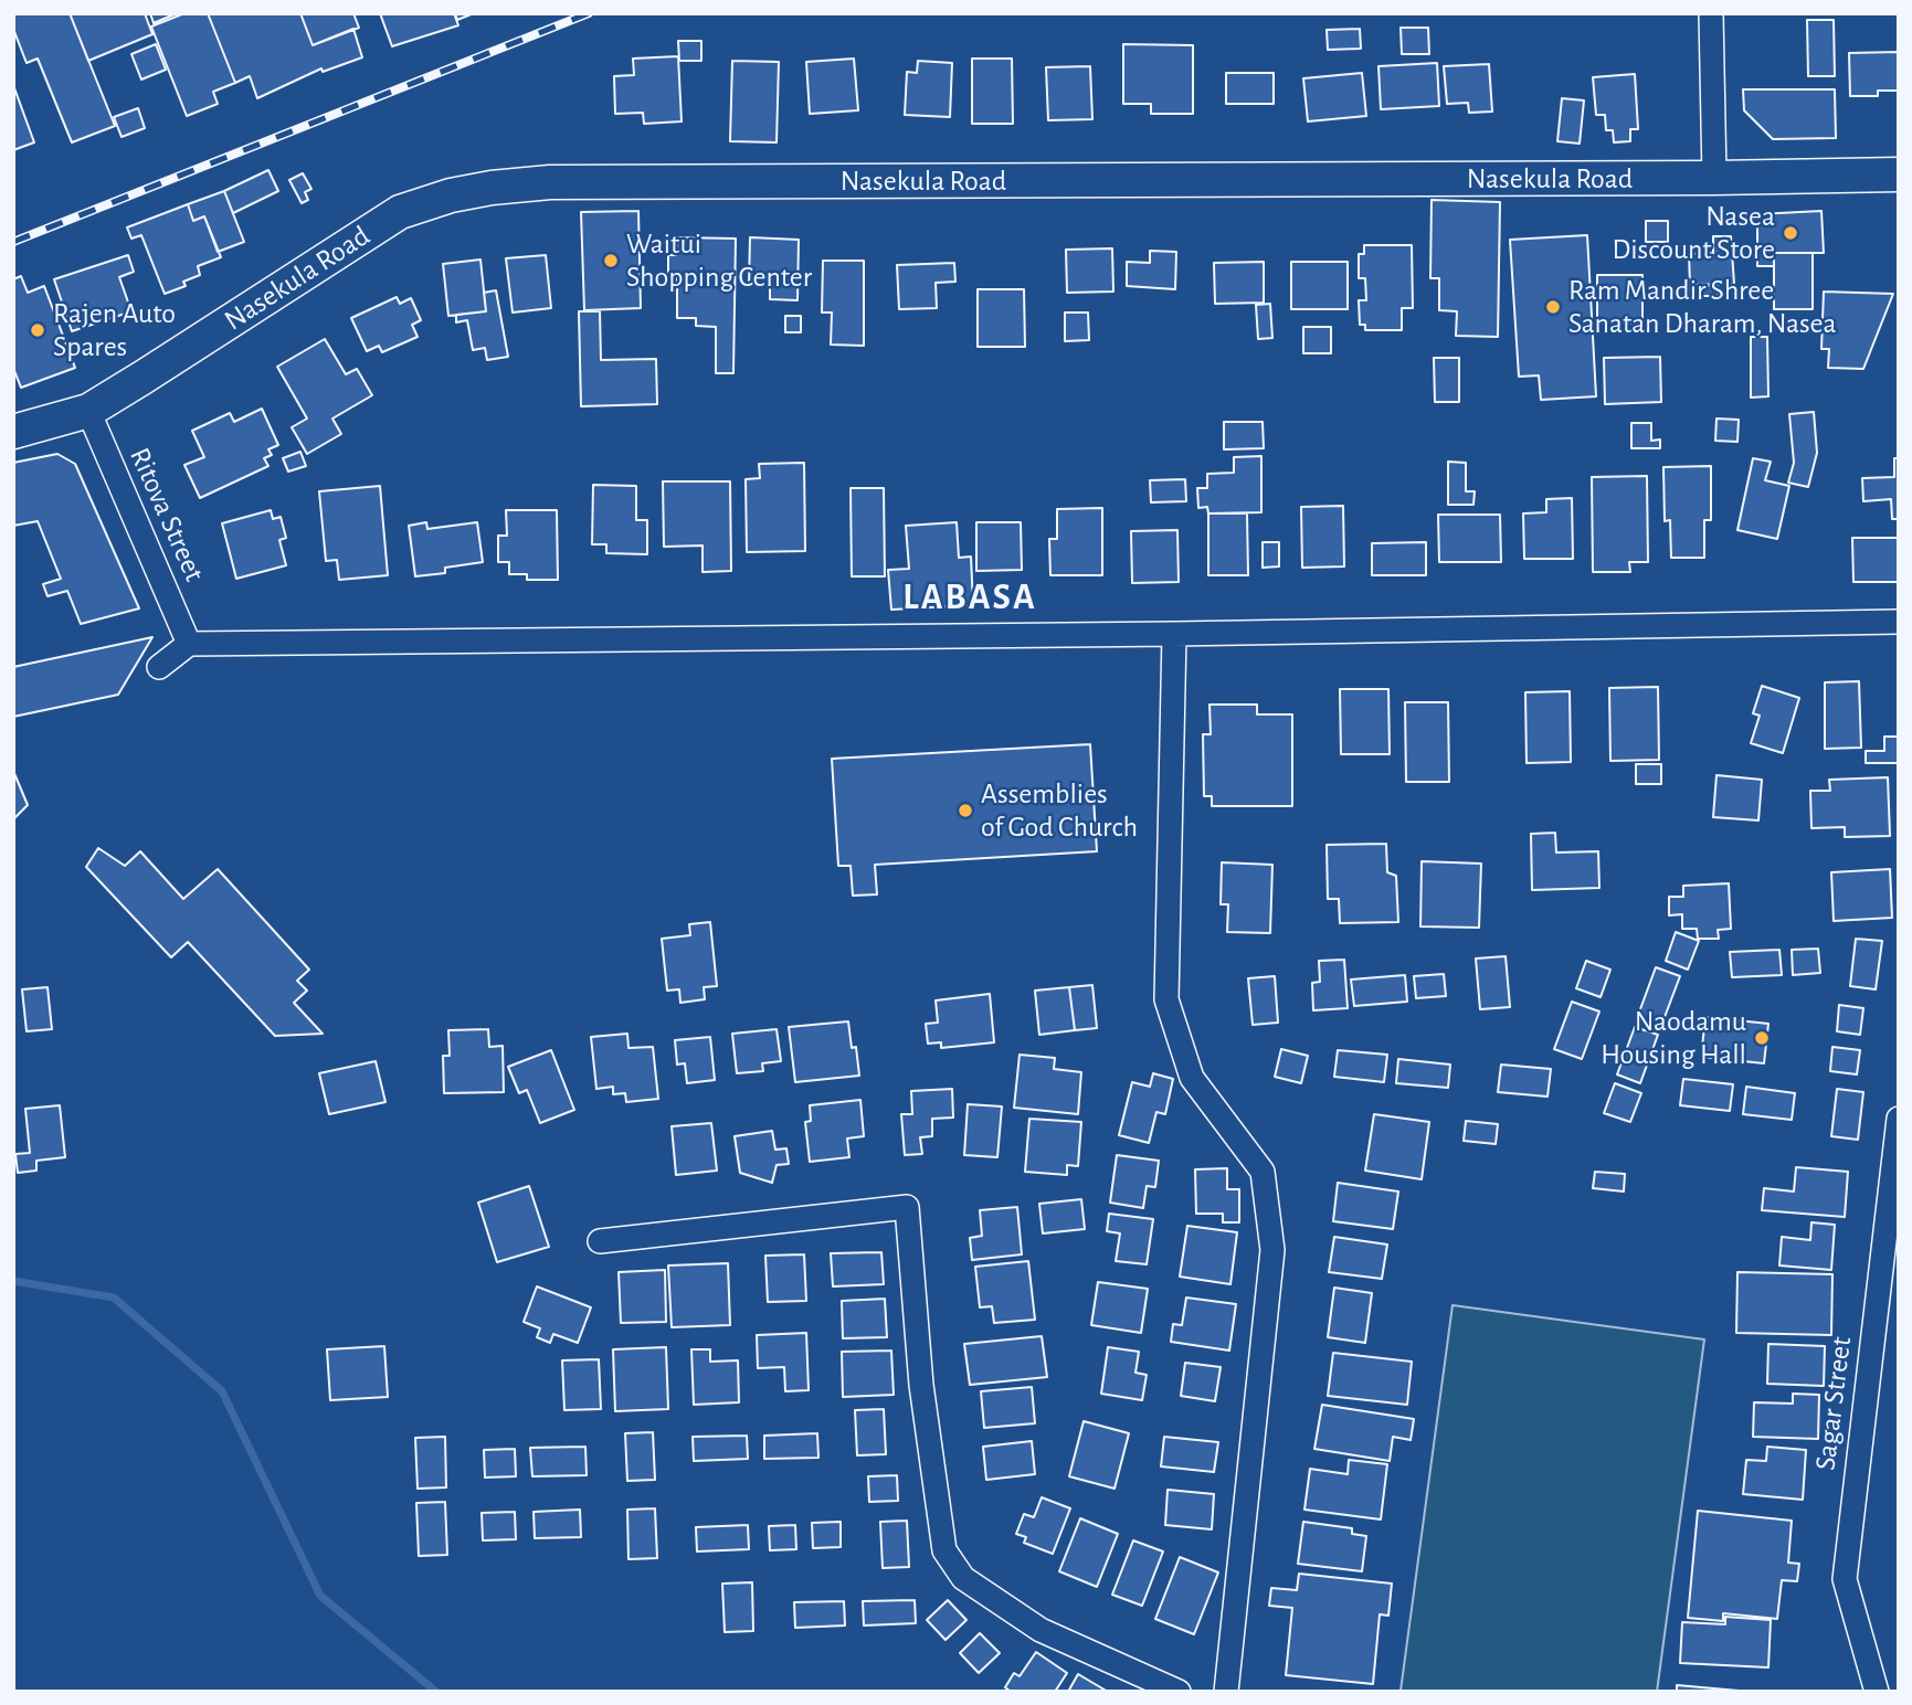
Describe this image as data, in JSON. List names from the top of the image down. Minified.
{"streets":{"main road":["Nasekula Road"],"street":["Ritova Street","Sagar Street"]},"crossings":[["Nasekula Road","Ritova Street"]],"districts":["LABASA"],"places":["Nasea Discount Store","Waitui Shopping Center","Ram Mandir Shree Sanatan Dharam, Nasea","Rajen Auto Spares","Assemblies of God Church","Naodamu Housing Hall"]}
